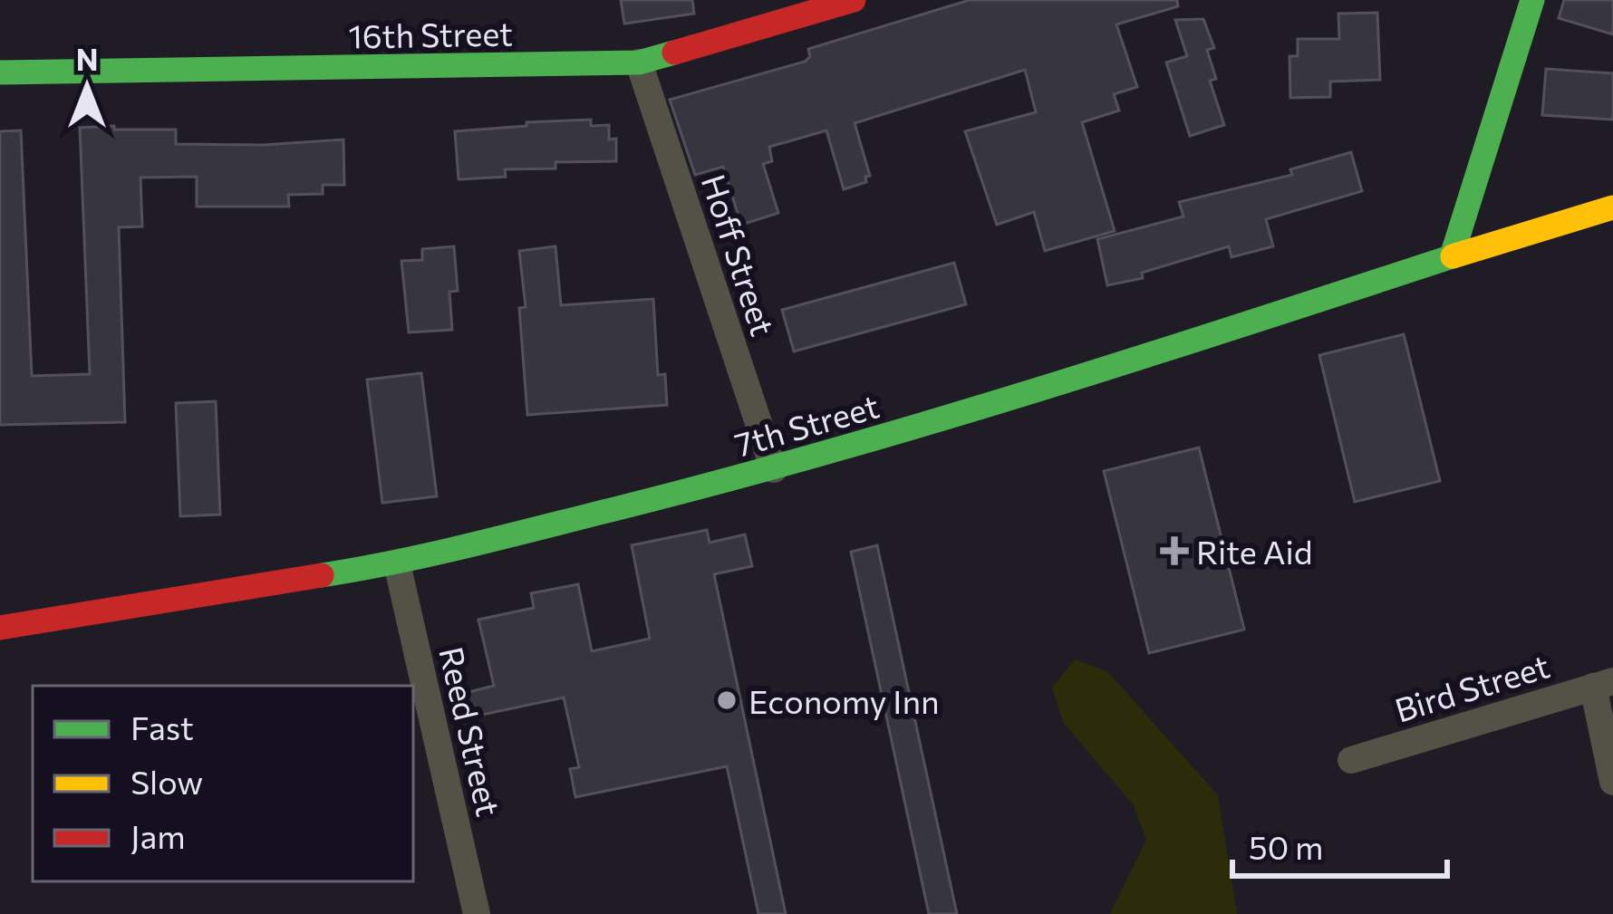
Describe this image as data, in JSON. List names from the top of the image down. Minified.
{"streets":{"main road":["16th Street","7th Street"],"street":["Hoff Street","Bird Street","Reed Street"]},"crossings":[["16th Street","Hoff Street"],["Hoff Street","7th Street"],["7th Street","Reed Street"]],"places":{"health":["Rite Aid"],"other":["Economy Inn"]},"legend":["Fast","Slow","Jam"],"scale_bar":"50 m","north":"top"}
